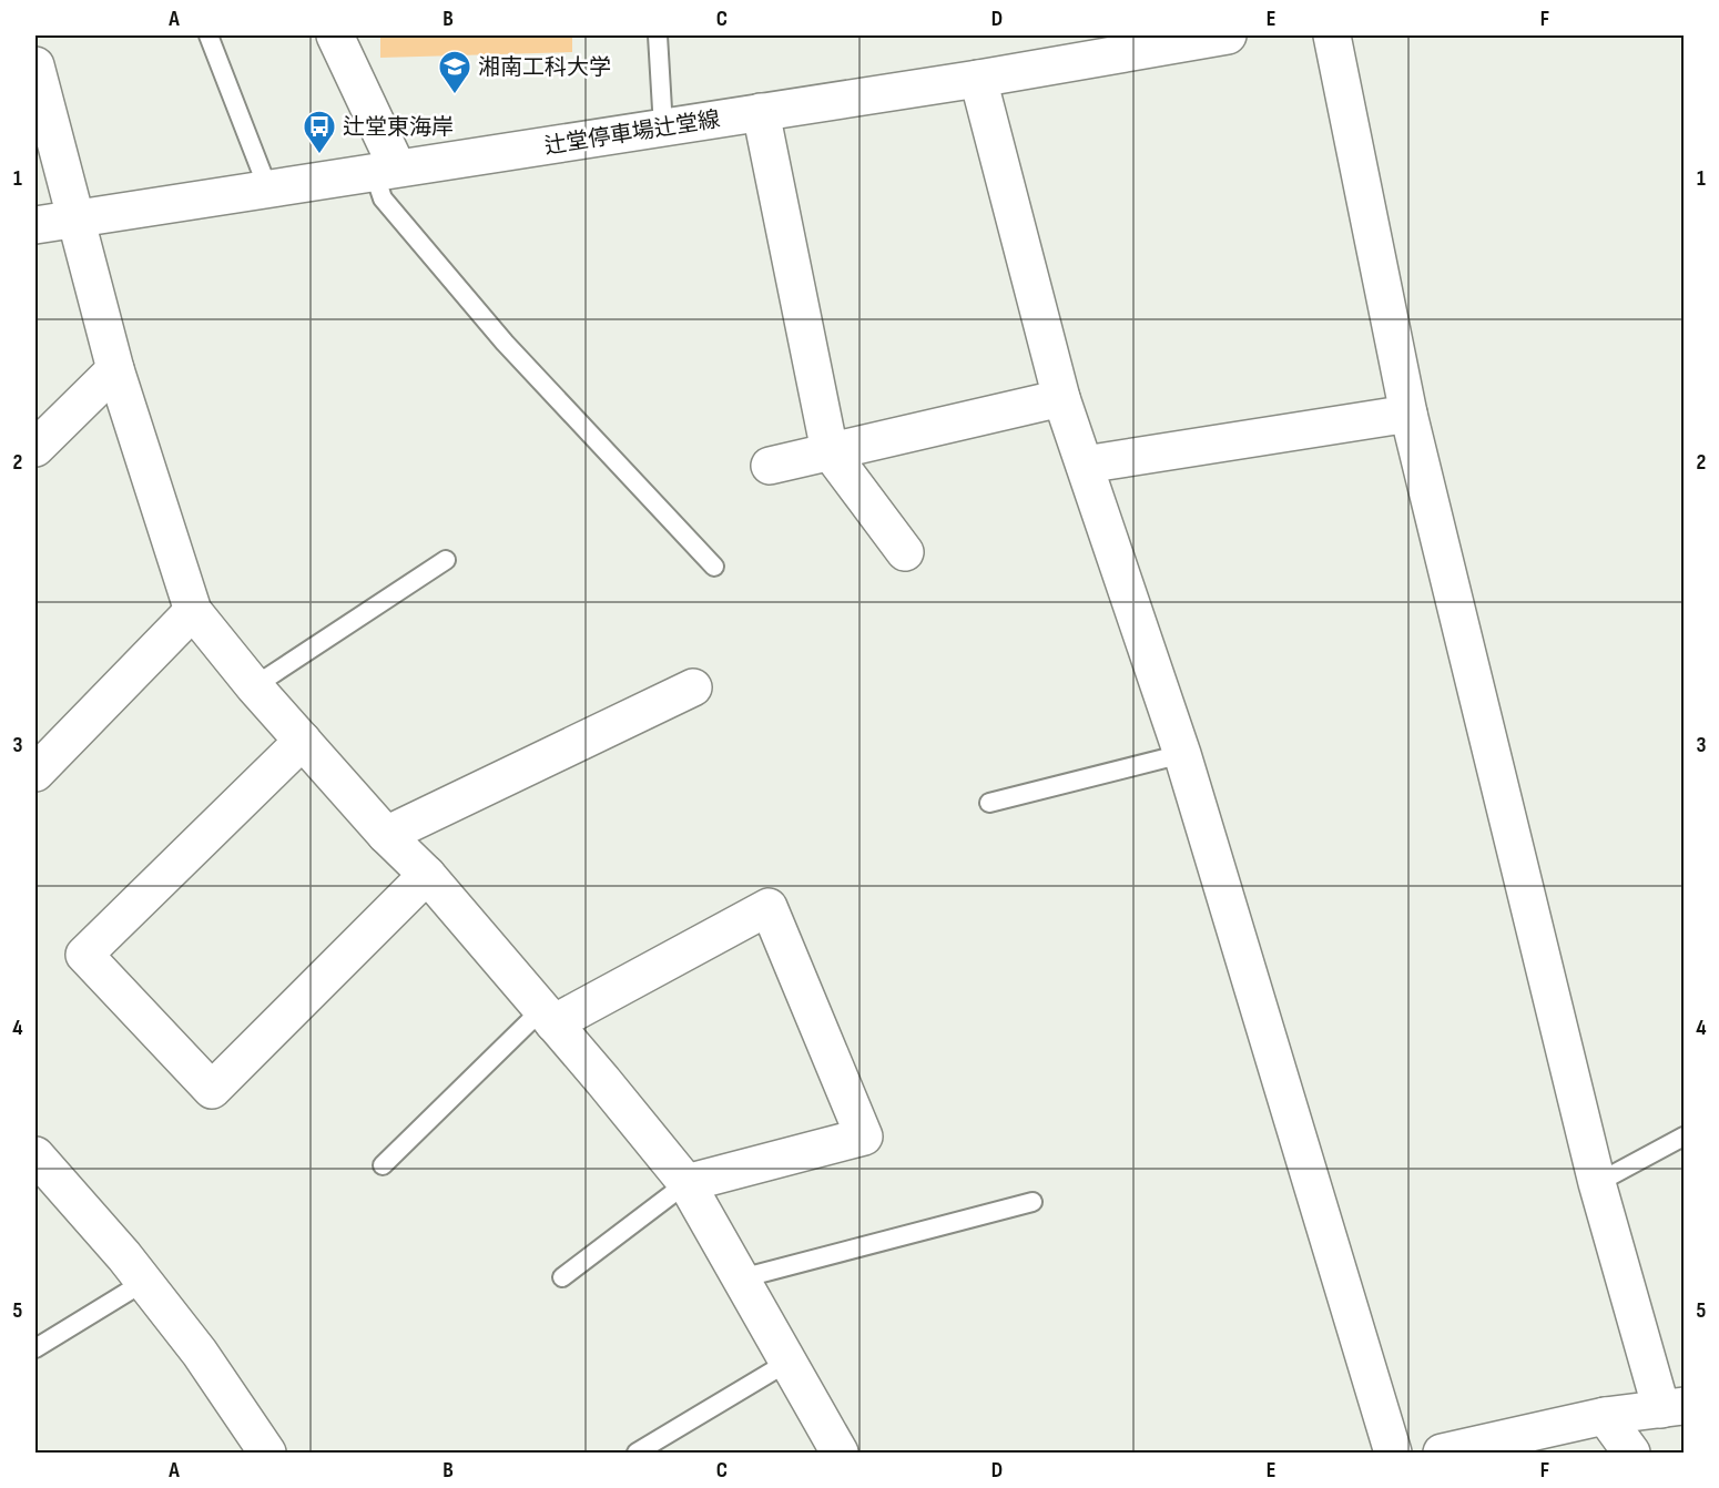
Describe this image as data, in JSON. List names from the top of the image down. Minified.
{"streets":{"street":["辻堂停車場辻堂線"]},"places":{"school or university":["湘南工科大学"],"bus stop":["辻堂東海岸"]},"grid":{"columns":["A","B","C","D","E","F"],"rows":["1","2","3","4","5"]}}
